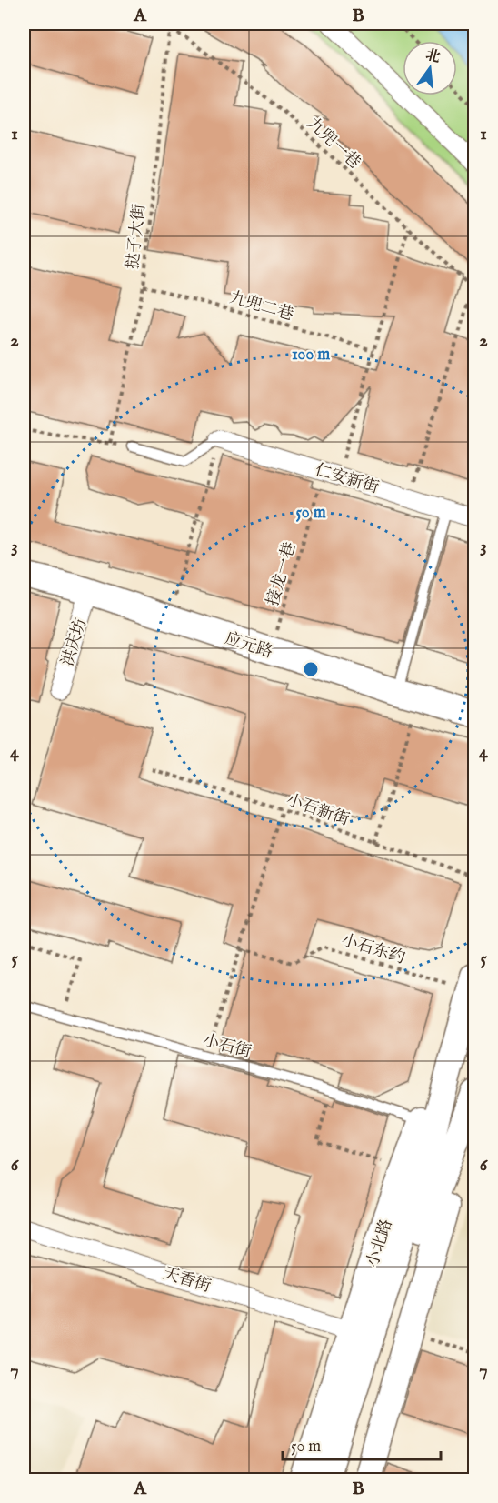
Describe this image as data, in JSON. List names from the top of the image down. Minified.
{"streets":{"street":["仁安新街","洪庆坊","应元路","小北路","天香街"],"lane":["小石街"],"path":["九兜一巷","挞子大街","九兜二巷","接龙一巷","小石新街","小石东约"]},"crossings":[["九兜一巷","挞子大街"],["九兜一巷","接龙一巷"],["挞子大街","九兜二巷"],["九兜二巷","接龙一巷"],["仁安新街","接龙一巷"],["接龙一巷","应元路"],["洪庆坊","应元路"],["小石东约","小北路"],["小石街","小北路"],["小北路","天香街"]],"scale_bar":"50 m","north":"top","grid":{"columns":["A","B"],"rows":["1","2","3","4","5","6","7"]},"rings":["100 m","50 m"]}
